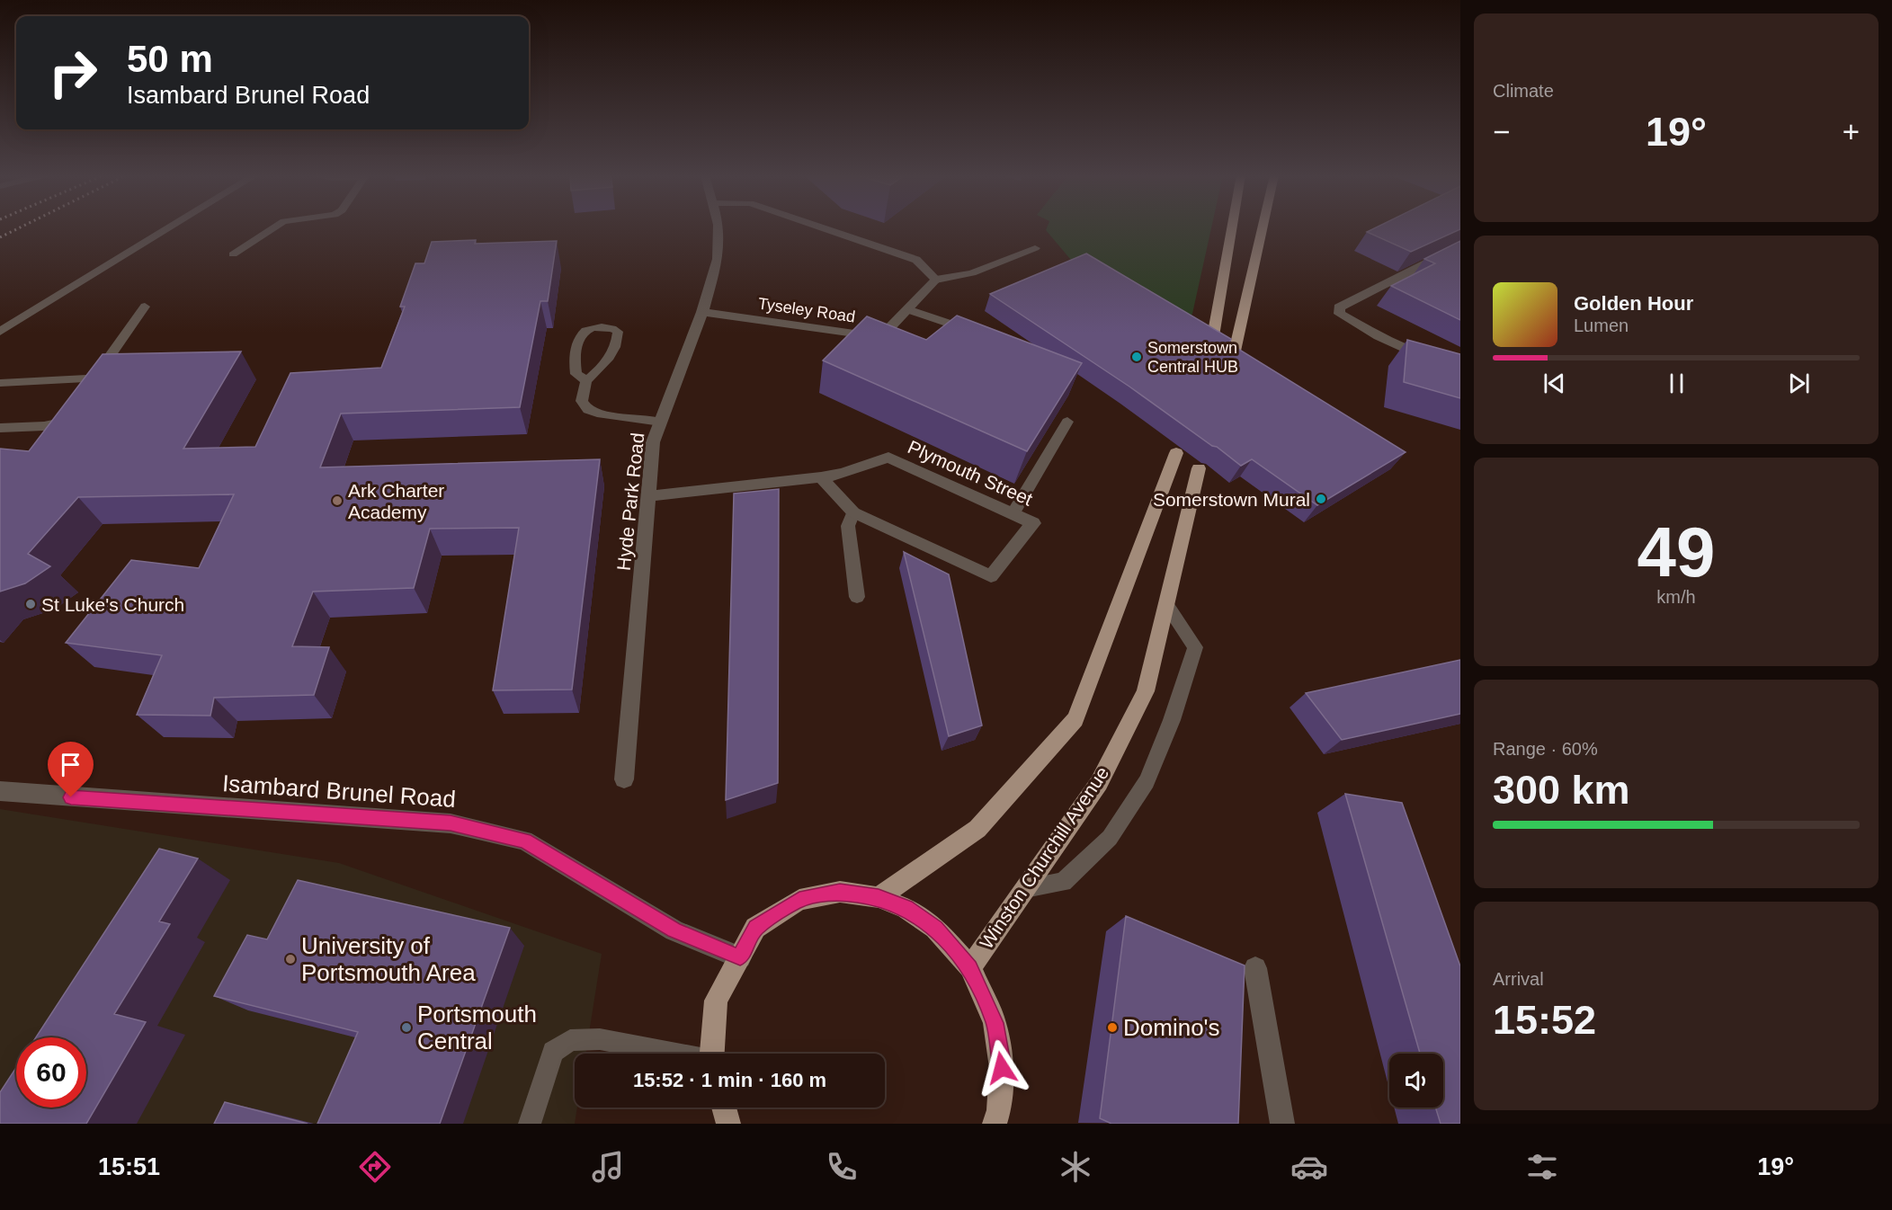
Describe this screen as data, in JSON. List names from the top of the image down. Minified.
{"streets":{"main road":["Winston Churchill Avenue"],"street":["Tyseley Road","Plymouth Street","Hyde Park Road","Isambard Brunel Road"]},"crossings":[["Tyseley Road","Hyde Park Road"],["Plymouth Street","Hyde Park Road"]],"places":["Somerstown Central HUB","Somerstown Mural","Ark Charter Academy","St Luke's Church","University of Portsmouth Area","Portsmouth Central","Domino's"],"page":{"tile":["Climate",["49","km/h"],["Range · 60%","300 km"],["Arrival","15:52"]],"turn":["50 m","Isambard Brunel Road"],"heat":["−","19°","+"],"song":["Golden Hour","Lumen"],"limit":"60","trip":"15:52 · 1 min · 160 m","tabs":["15:51","19°"]}}
